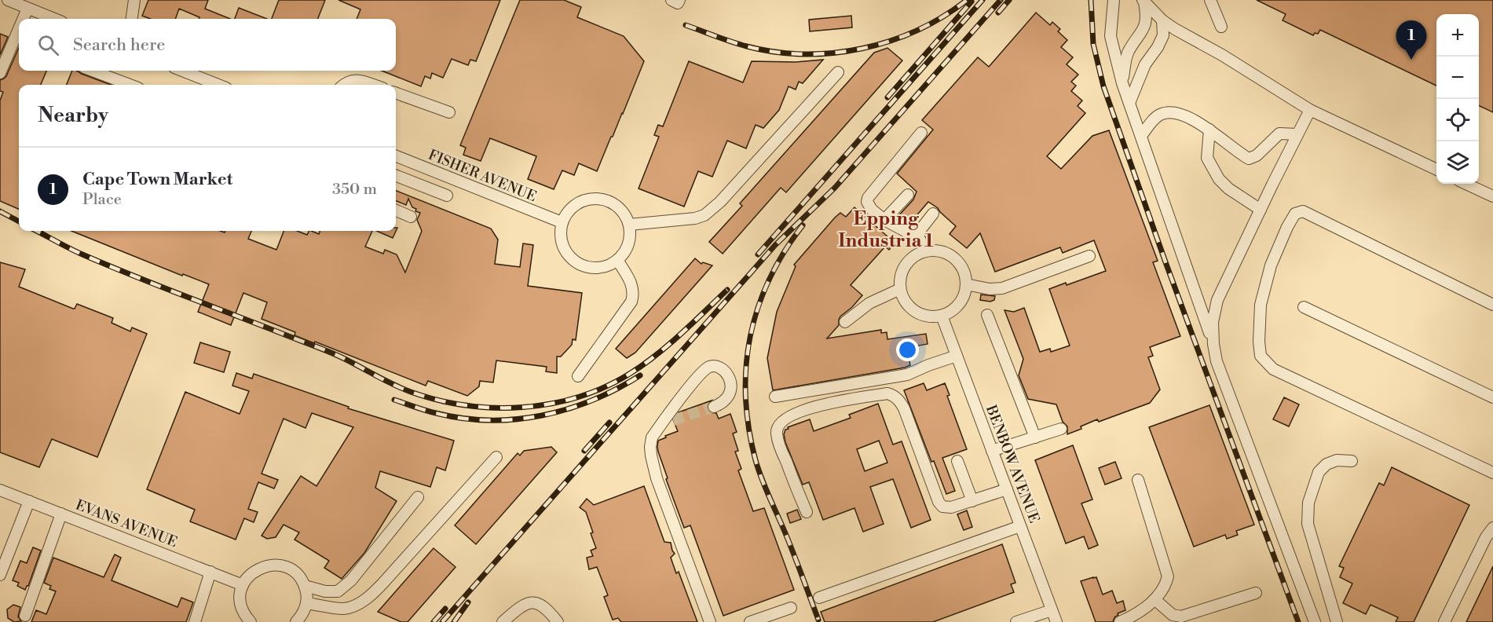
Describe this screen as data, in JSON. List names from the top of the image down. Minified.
{"streets":{"lane":["FISHER AVENUE","BENBOW AVENUE","EVANS AVENUE"]},"districts":["Epping Industria 1"],"page":{"map_buttons":["+","−"],"search":"Search here","pins":"1","heading":"Nearby","list":[{"mark":"1","name":"Cape Town Market","note":"Place","value":"350 m"}]}}
